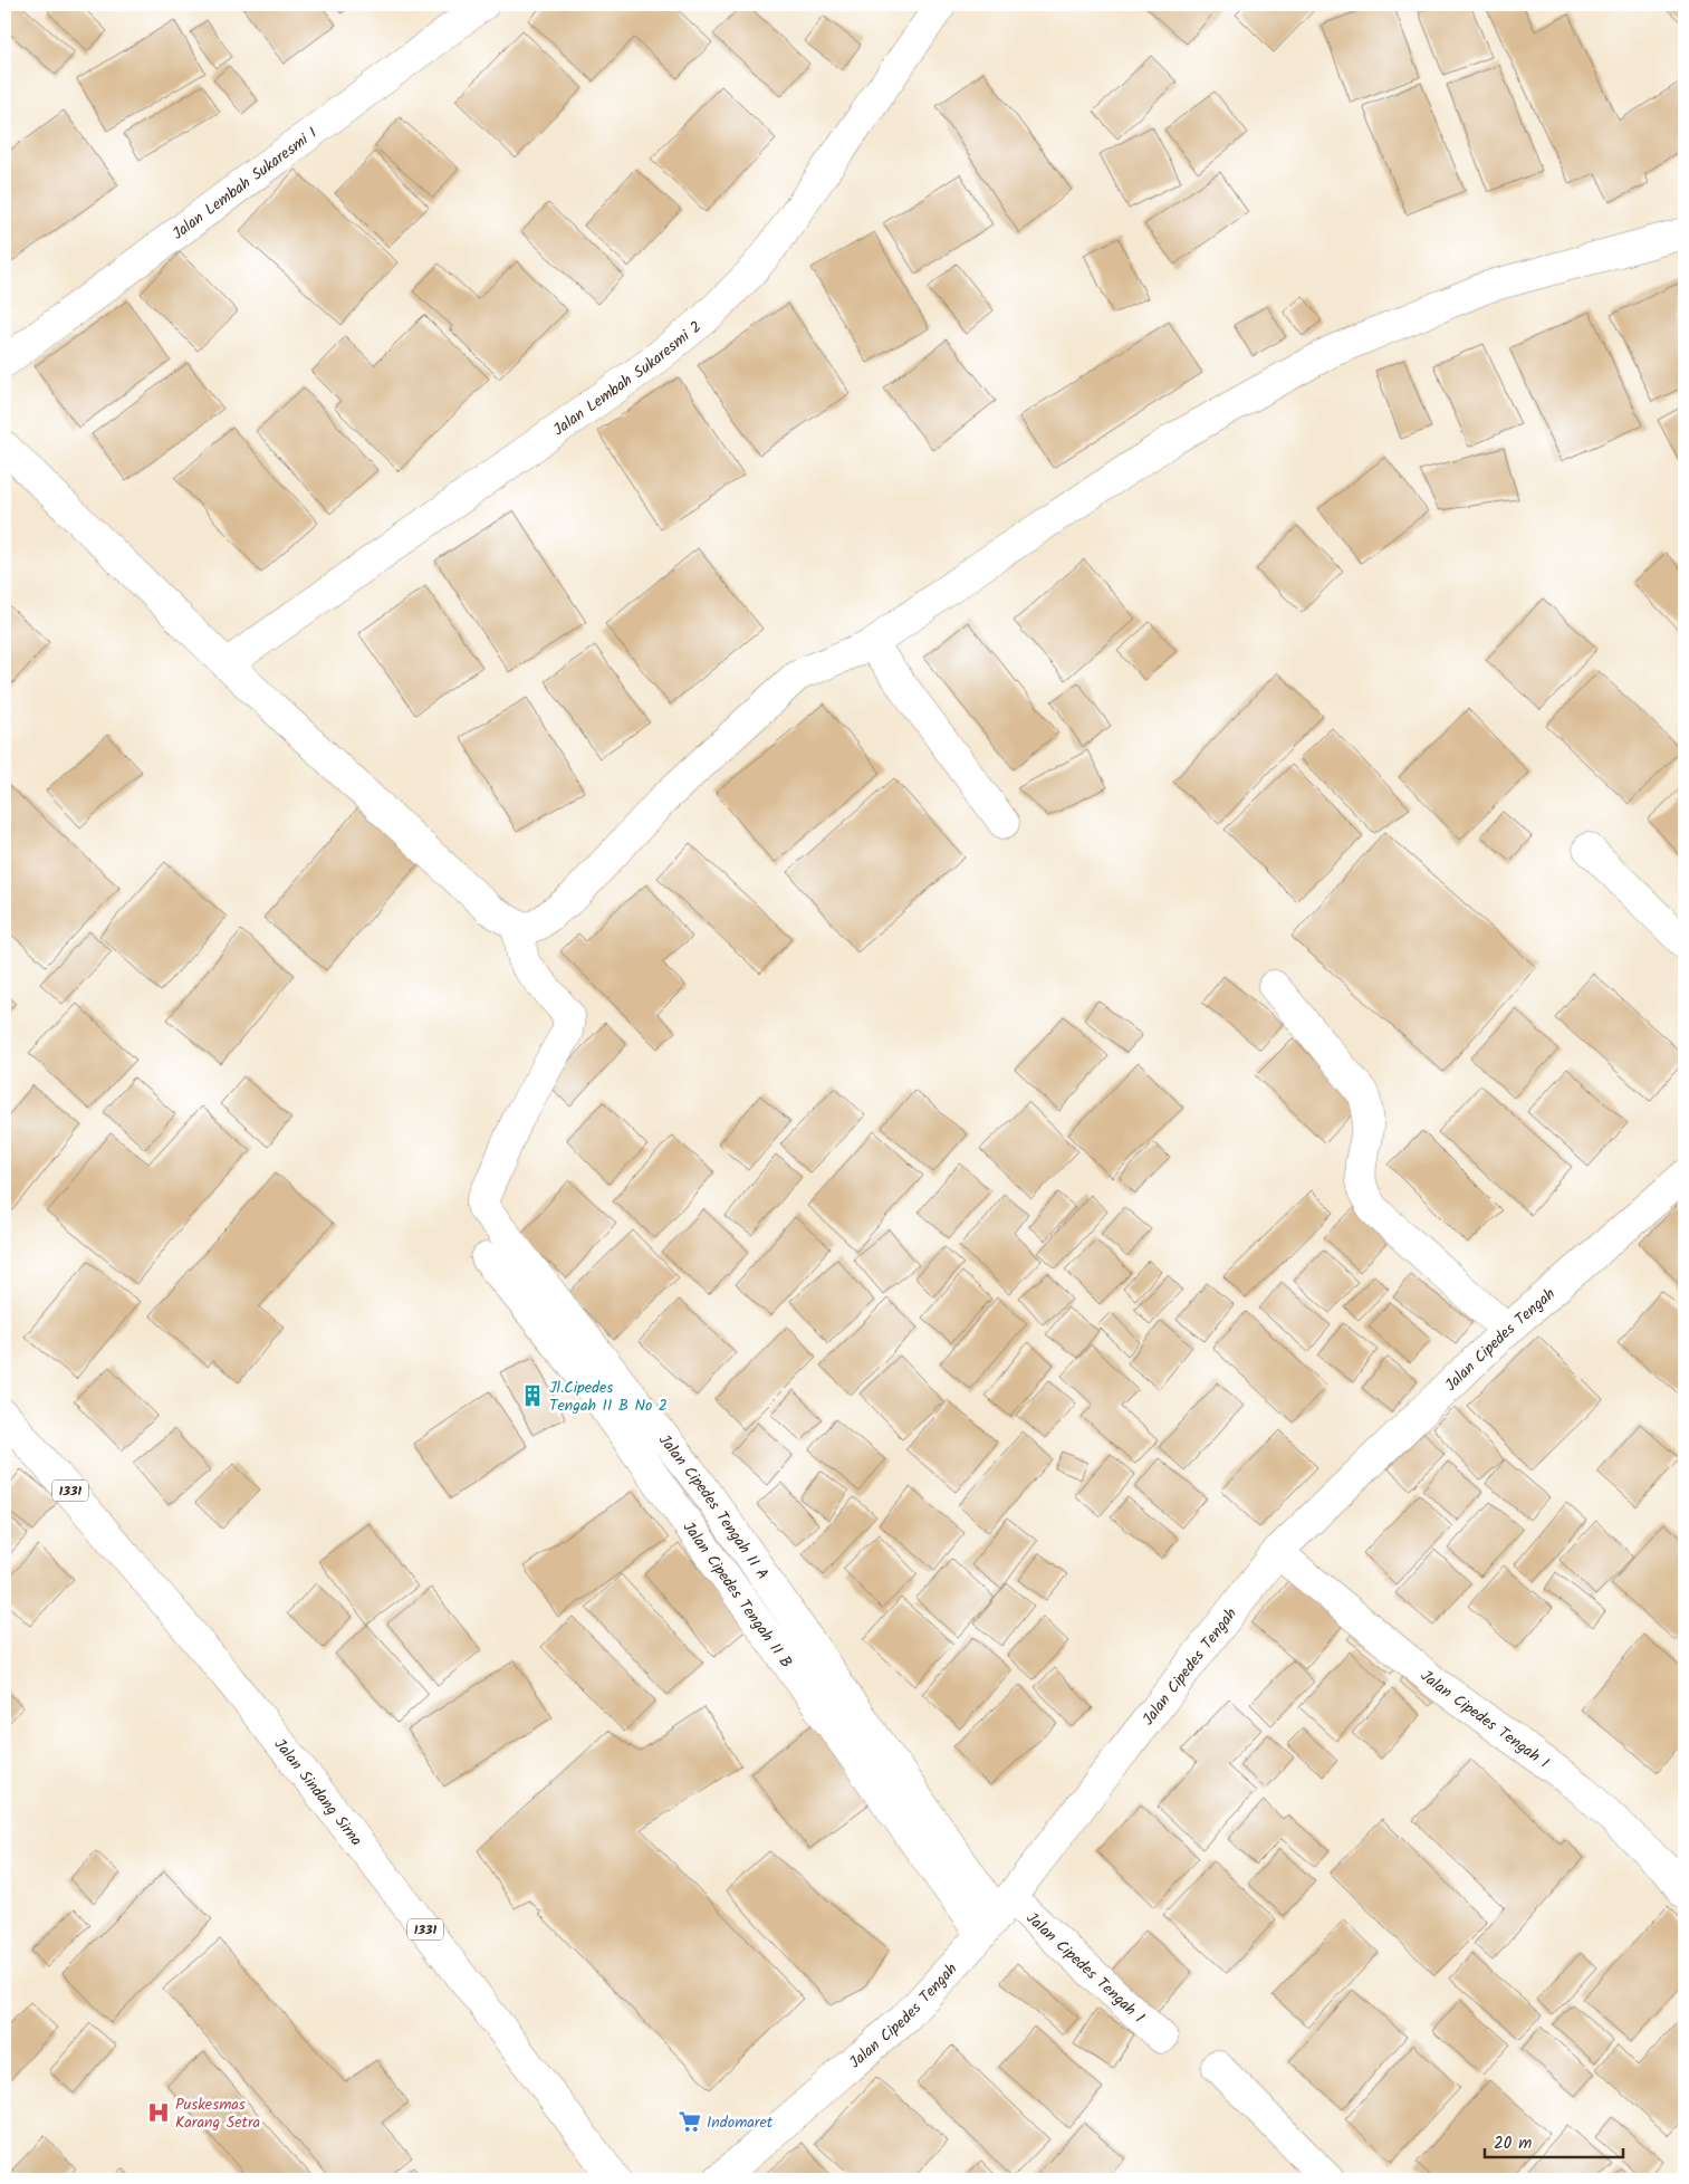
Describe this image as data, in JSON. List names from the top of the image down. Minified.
{"streets":{"street":["Jalan Lembah Sukaresmi I","Jalan Lembah Sukaresmi 2","Jalan Cipedes Tengah","1331","Jalan Cipedes Tengah II B","Jalan Cipedes Tengah I","Jalan Sindang Sirna","Jalan Cipedes Tengah 1"]},"crossings":[["Jalan Cipedes Tengah","Jalan Cipedes Tengah II B"],["Jalan Cipedes Tengah","Jalan Cipedes Tengah I"],["Jalan Cipedes Tengah","Jalan Cipedes Tengah 1"],["Jalan Cipedes Tengah II B","Jalan Cipedes Tengah 1"]],"places":{"building":["Jl.Cipedes Tengah II B No 2"],"hospital":["Puskesmas Karang Setra"],"supermarket":["Indomaret"]},"scale_bar":"20 m"}
